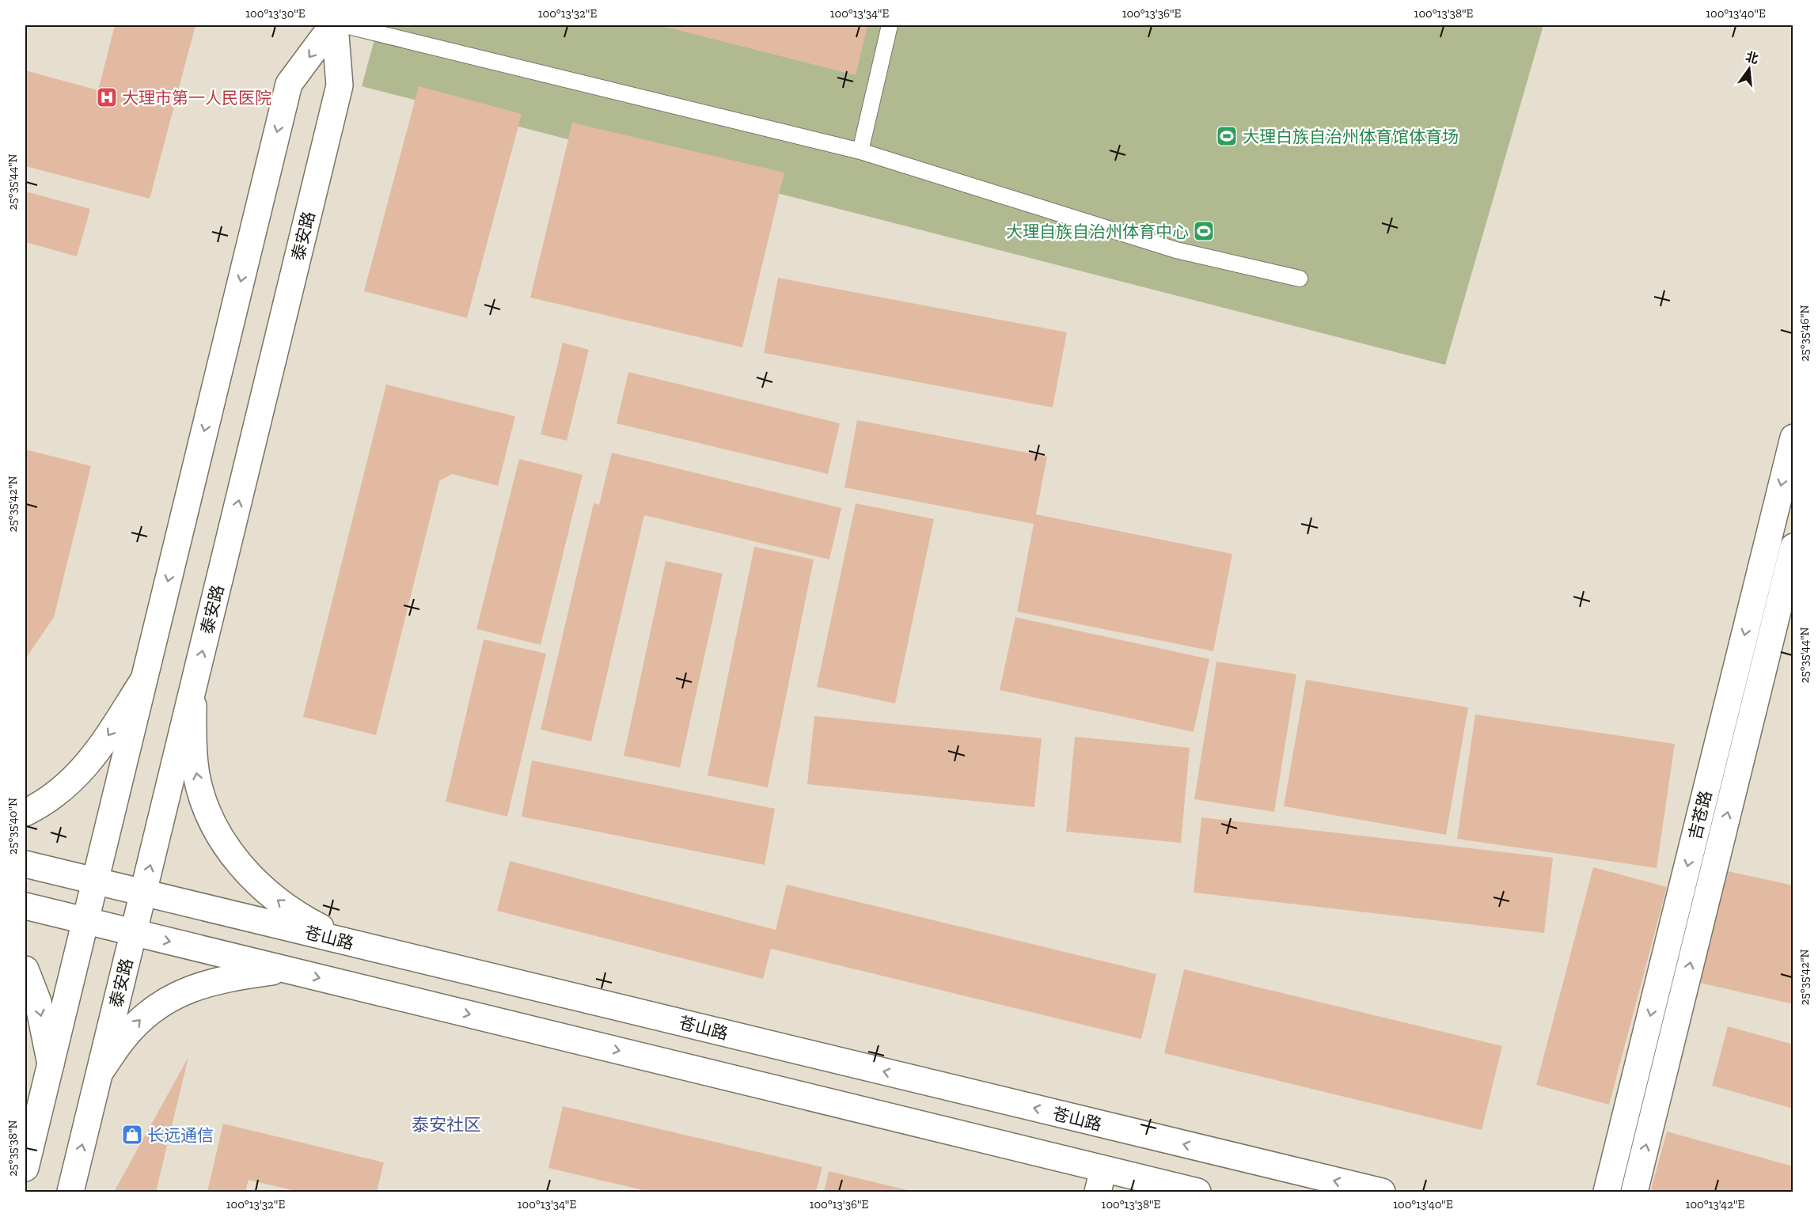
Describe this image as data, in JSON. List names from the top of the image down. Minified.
{"streets":{"main road":["泰安路","吉苍路","苍山路"]},"crossings":[["泰安路","苍山路"]],"districts":["泰安社区"],"places":{"hospital":["大理市第一人民医院"],"sports":["大理白族自治州体育馆体育场","大理自族自治州体育中心"],"shop":["长远通信"]},"north":"top","coordinates":["100°13'30\"E","100°13'32\"E","100°13'34\"E","100°13'36\"E","100°13'38\"E","100°13'40\"E","25°35'44\"N","25°35'46\"N","25°35'42\"N","25°35'40\"N","25°35'38\"N","100°13'42\"E"]}
